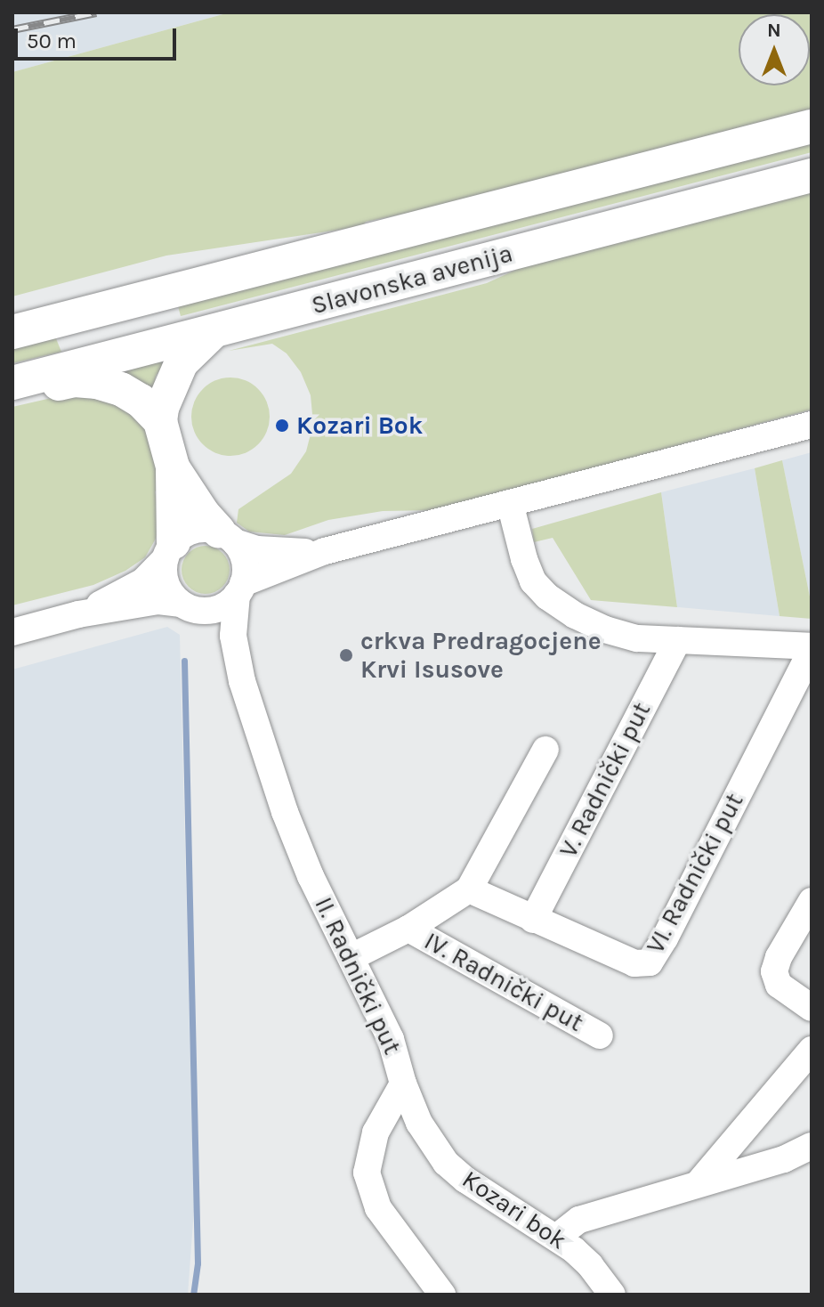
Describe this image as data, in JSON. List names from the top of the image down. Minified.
{"streets":{"main road":["Slavonska avenija"],"street":["V. Radnički put","VI. Radnički put","II. Radnički put","IV. Radnički put","Kozari bok"]},"crossings":[["V. Radnički put","VI. Radnički put"],["II. Radnički put","Kozari bok"]],"places":["Kozari Bok","crkva Predragocjene Krvi Isusove"],"scale_bar":"50 m","north":"top"}
